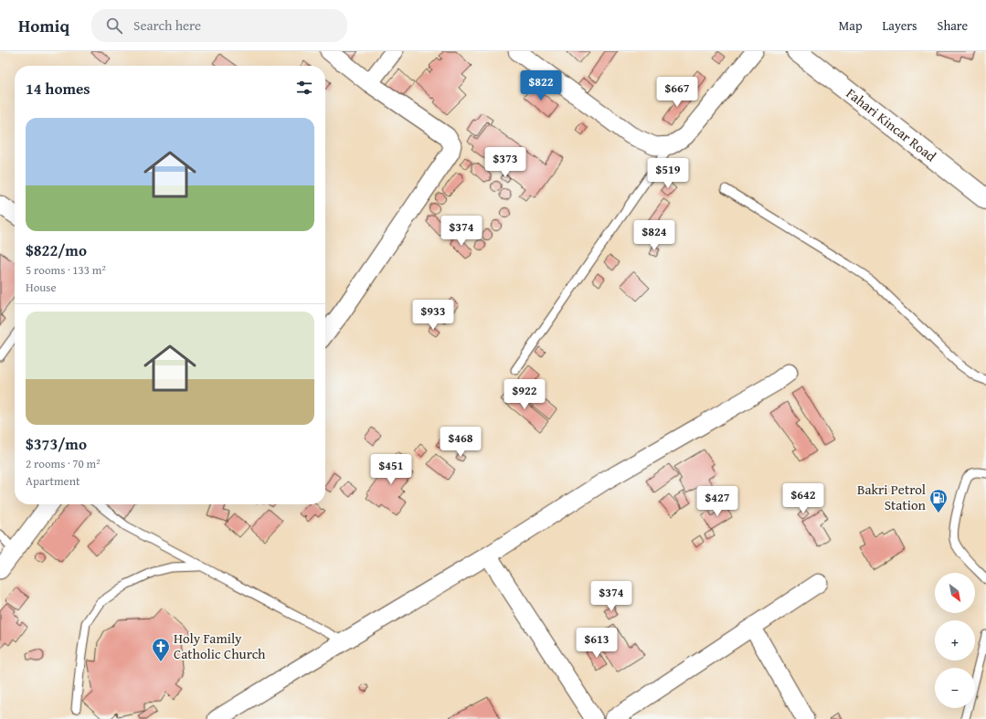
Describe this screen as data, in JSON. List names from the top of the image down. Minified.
{"streets":{"street":["Fahari Kincar Road"]},"places":{"fuel station":["Bakri Petrol Station"],"church":["Holy Family Catholic Church"]},"north":"bottom right","page":{"header":"Homiq","search":"Search here","nav":["Map","Layers","Share"],"heading":"14 homes","price":["$822","$667","$373","$519","$374","$824","$933","$922","$468","$451","$642","$427","$374","$613"],"list":[{"name":"$822/mo","note":"5 rooms · 133 m² · House"},{"name":"$373/mo","note":"2 rooms · 70 m² · Apartment"}],"map_buttons":["+","−"]}}
